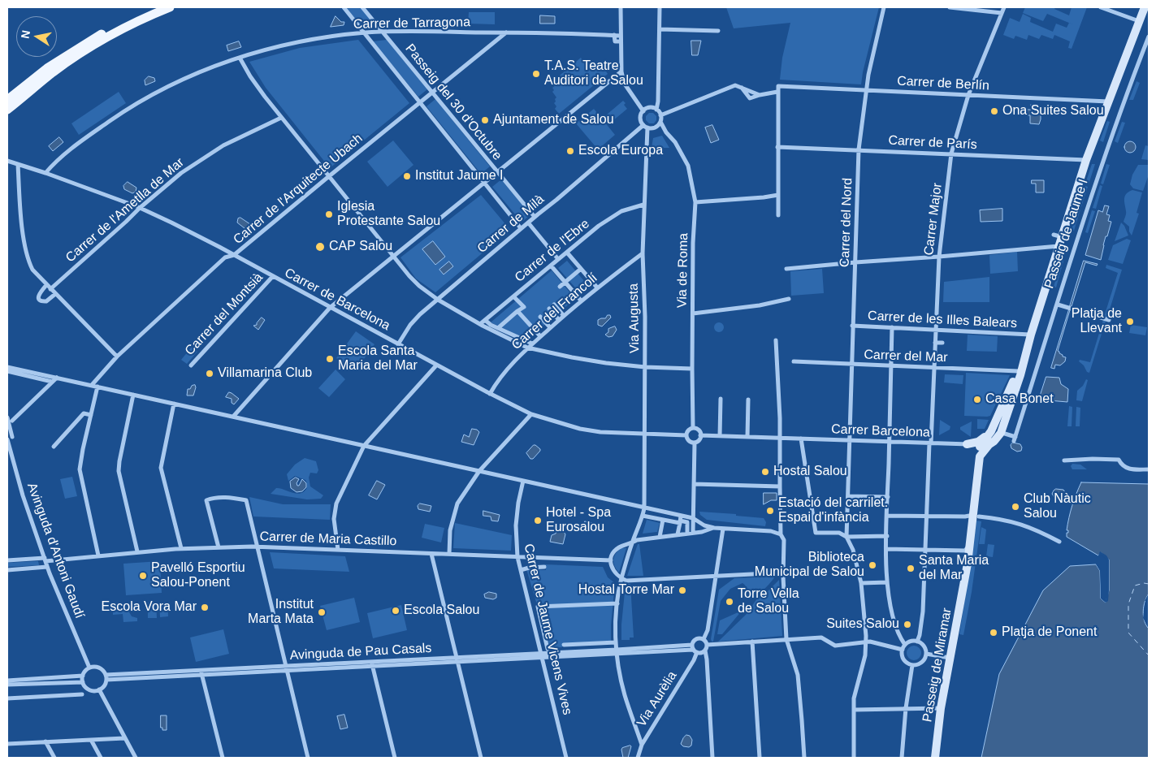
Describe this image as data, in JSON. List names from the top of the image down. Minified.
{"streets":{"street":["Carrer de Tarragona","Carrer de Berlín","Passeig del 30 d'Octubre","Carrer de París","Carrer de l'Arquitecte Ubach","Carrer de l'Ametlla de Mar","Carrer Major","Carrer del Nord","Carrer de Milà","Passeig de Jaume I","Carrer de l'Ebre","Via de Roma","Carrer de Barcelona","Carrer del Francolí","Carrer del Montsià","Via Augusta","Carrer de les Illes Balears","Carrer del Mar","Carrer Barcelona","Carrer de Maria Castillo","Avinguda d'Antoni Gaudí","Carrer de Jaume Vicens Vives","Avinguda de Pau Casals","Passeig de Miramar","Via Aurèlia"]},"crossings":[["Carrer de Tarragona","Passeig del 30 d'Octubre"],["Carrer de Tarragona","Carrer de l'Arquitecte Ubach"],["Carrer de Tarragona","Carrer de Barcelona"],["Carrer de Berlín","Carrer Major"],["Carrer de Berlín","Carrer del Nord"],["Carrer de Berlín","Passeig de Jaume I"],["Passeig del 30 d'Octubre","Carrer de l'Arquitecte Ubach"],["Passeig del 30 d'Octubre","Carrer de Milà"],["Carrer de París","Carrer Major"],["Carrer de París","Carrer del Nord"],["Carrer de París","Passeig de Jaume I"],["Carrer de l'Arquitecte Ubach","Carrer de Barcelona"],["Carrer de l'Ametlla de Mar","Carrer de Barcelona"],["Carrer Major","Carrer de les Illes Balears"],["Carrer Major","Carrer del Mar"],["Carrer Major","Carrer Barcelona"],["Carrer del Nord","Carrer de les Illes Balears"],["Carrer del Nord","Carrer del Mar"],["Carrer del Nord","Carrer Barcelona"],["Carrer de Milà","Via de Roma"],["Carrer de Milà","Carrer de Barcelona"],["Carrer de Milà","Via Augusta"],["Passeig de Jaume I","Carrer de les Illes Balears"],["Passeig de Jaume I","Carrer del Mar"],["Passeig de Jaume I","Carrer Barcelona"],["Passeig de Jaume I","Passeig de Miramar"],["Carrer de l'Ebre","Via Augusta"],["Via de Roma","Carrer de Barcelona"],["Via de Roma","Via Augusta"],["Carrer de Barcelona","Carrer del Francolí"],["Carrer de Barcelona","Carrer del Montsià"],["Carrer de Barcelona","Via Augusta"],["Carrer del Francolí","Via Augusta"],["Via Augusta","Avinguda de Pau Casals"],["Via Augusta","Via Aurèlia"],["Carrer Barcelona","Passeig de Miramar"],["Carrer de Maria Castillo","Avinguda d'Antoni Gaudí"],["Carrer de Maria Castillo","Carrer de Jaume Vicens Vives"],["Avinguda d'Antoni Gaudí","Avinguda de Pau Casals"],["Carrer de Jaume Vicens Vives","Avinguda de Pau Casals"],["Avinguda de Pau Casals","Via Aurèlia"]],"places":["T.A.S. Teatre Auditori de Salou","Ona Suites Salou","Ajuntament de Salou","Escola Europa","Institut Jaume I","Iglesia Protestante Salou","CAP Salou","Platja de Llevant","Escola Santa Maria del Mar","Villamarina Club","Casa Bonet","Hostal Salou","Club Nàutic Salou","Estació del carrilet. Espai d'infància","Hotel - Spa Eurosalou","Biblioteca Municipal de Salou","Santa Maria del Mar","Pavelló Esportiu Salou-Ponent","Hostal Torre Mar","Torre Vella de Salou","Escola Vora Mar","Escola Salou","Institut Marta Mata","Suites Salou","Platja de Ponent"],"north":"left"}
